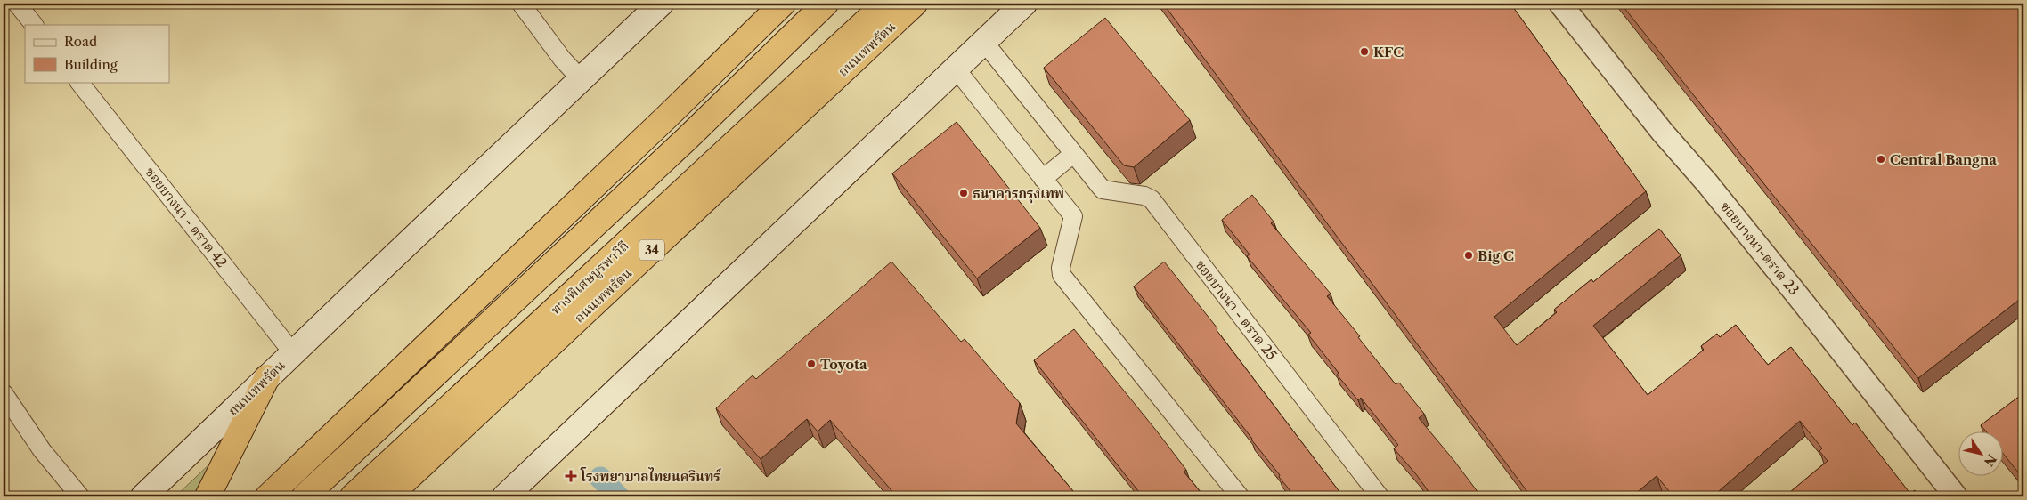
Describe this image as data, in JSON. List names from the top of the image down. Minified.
{"streets":{"highway":["ถนนเทพรัตน","34","ทางพิเศษบูรพาวิถี"],"street":["ซอยบางนา - ตราด 42","ซอยบางนา-ตราด 23","ซอยบางนา - ตราด 25"]},"crossings":[["ถนนเทพรัตน","ซอยบางนา - ตราด 42"]],"places":{"other":["KFC","Central Bangna","ธนาคารกรุงเทพ","Big C","Toyota"],"health":["โรงพยาบาลไทยนครินทร์"]},"legend":["Road","Building"],"north":"bottom right"}
